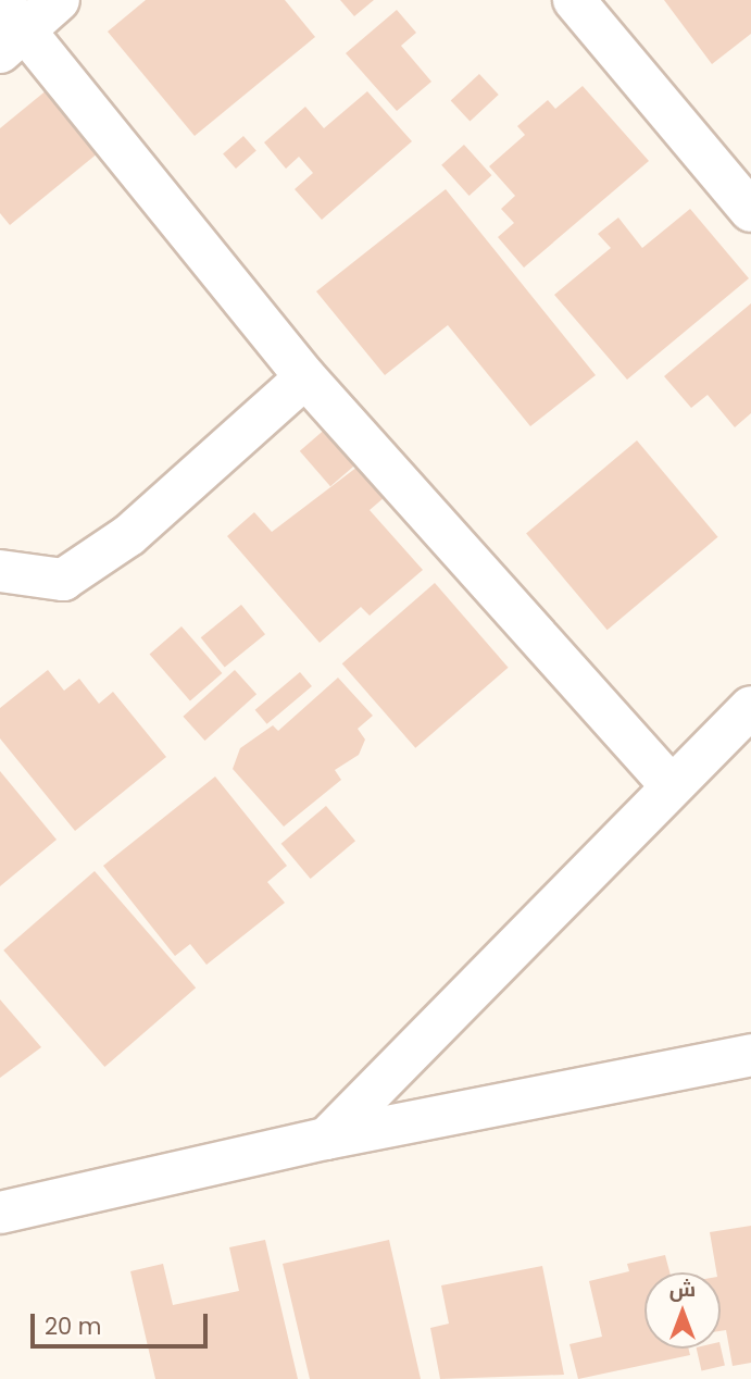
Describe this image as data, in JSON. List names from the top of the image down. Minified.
{"scale_bar":"20 m","north":"top"}
